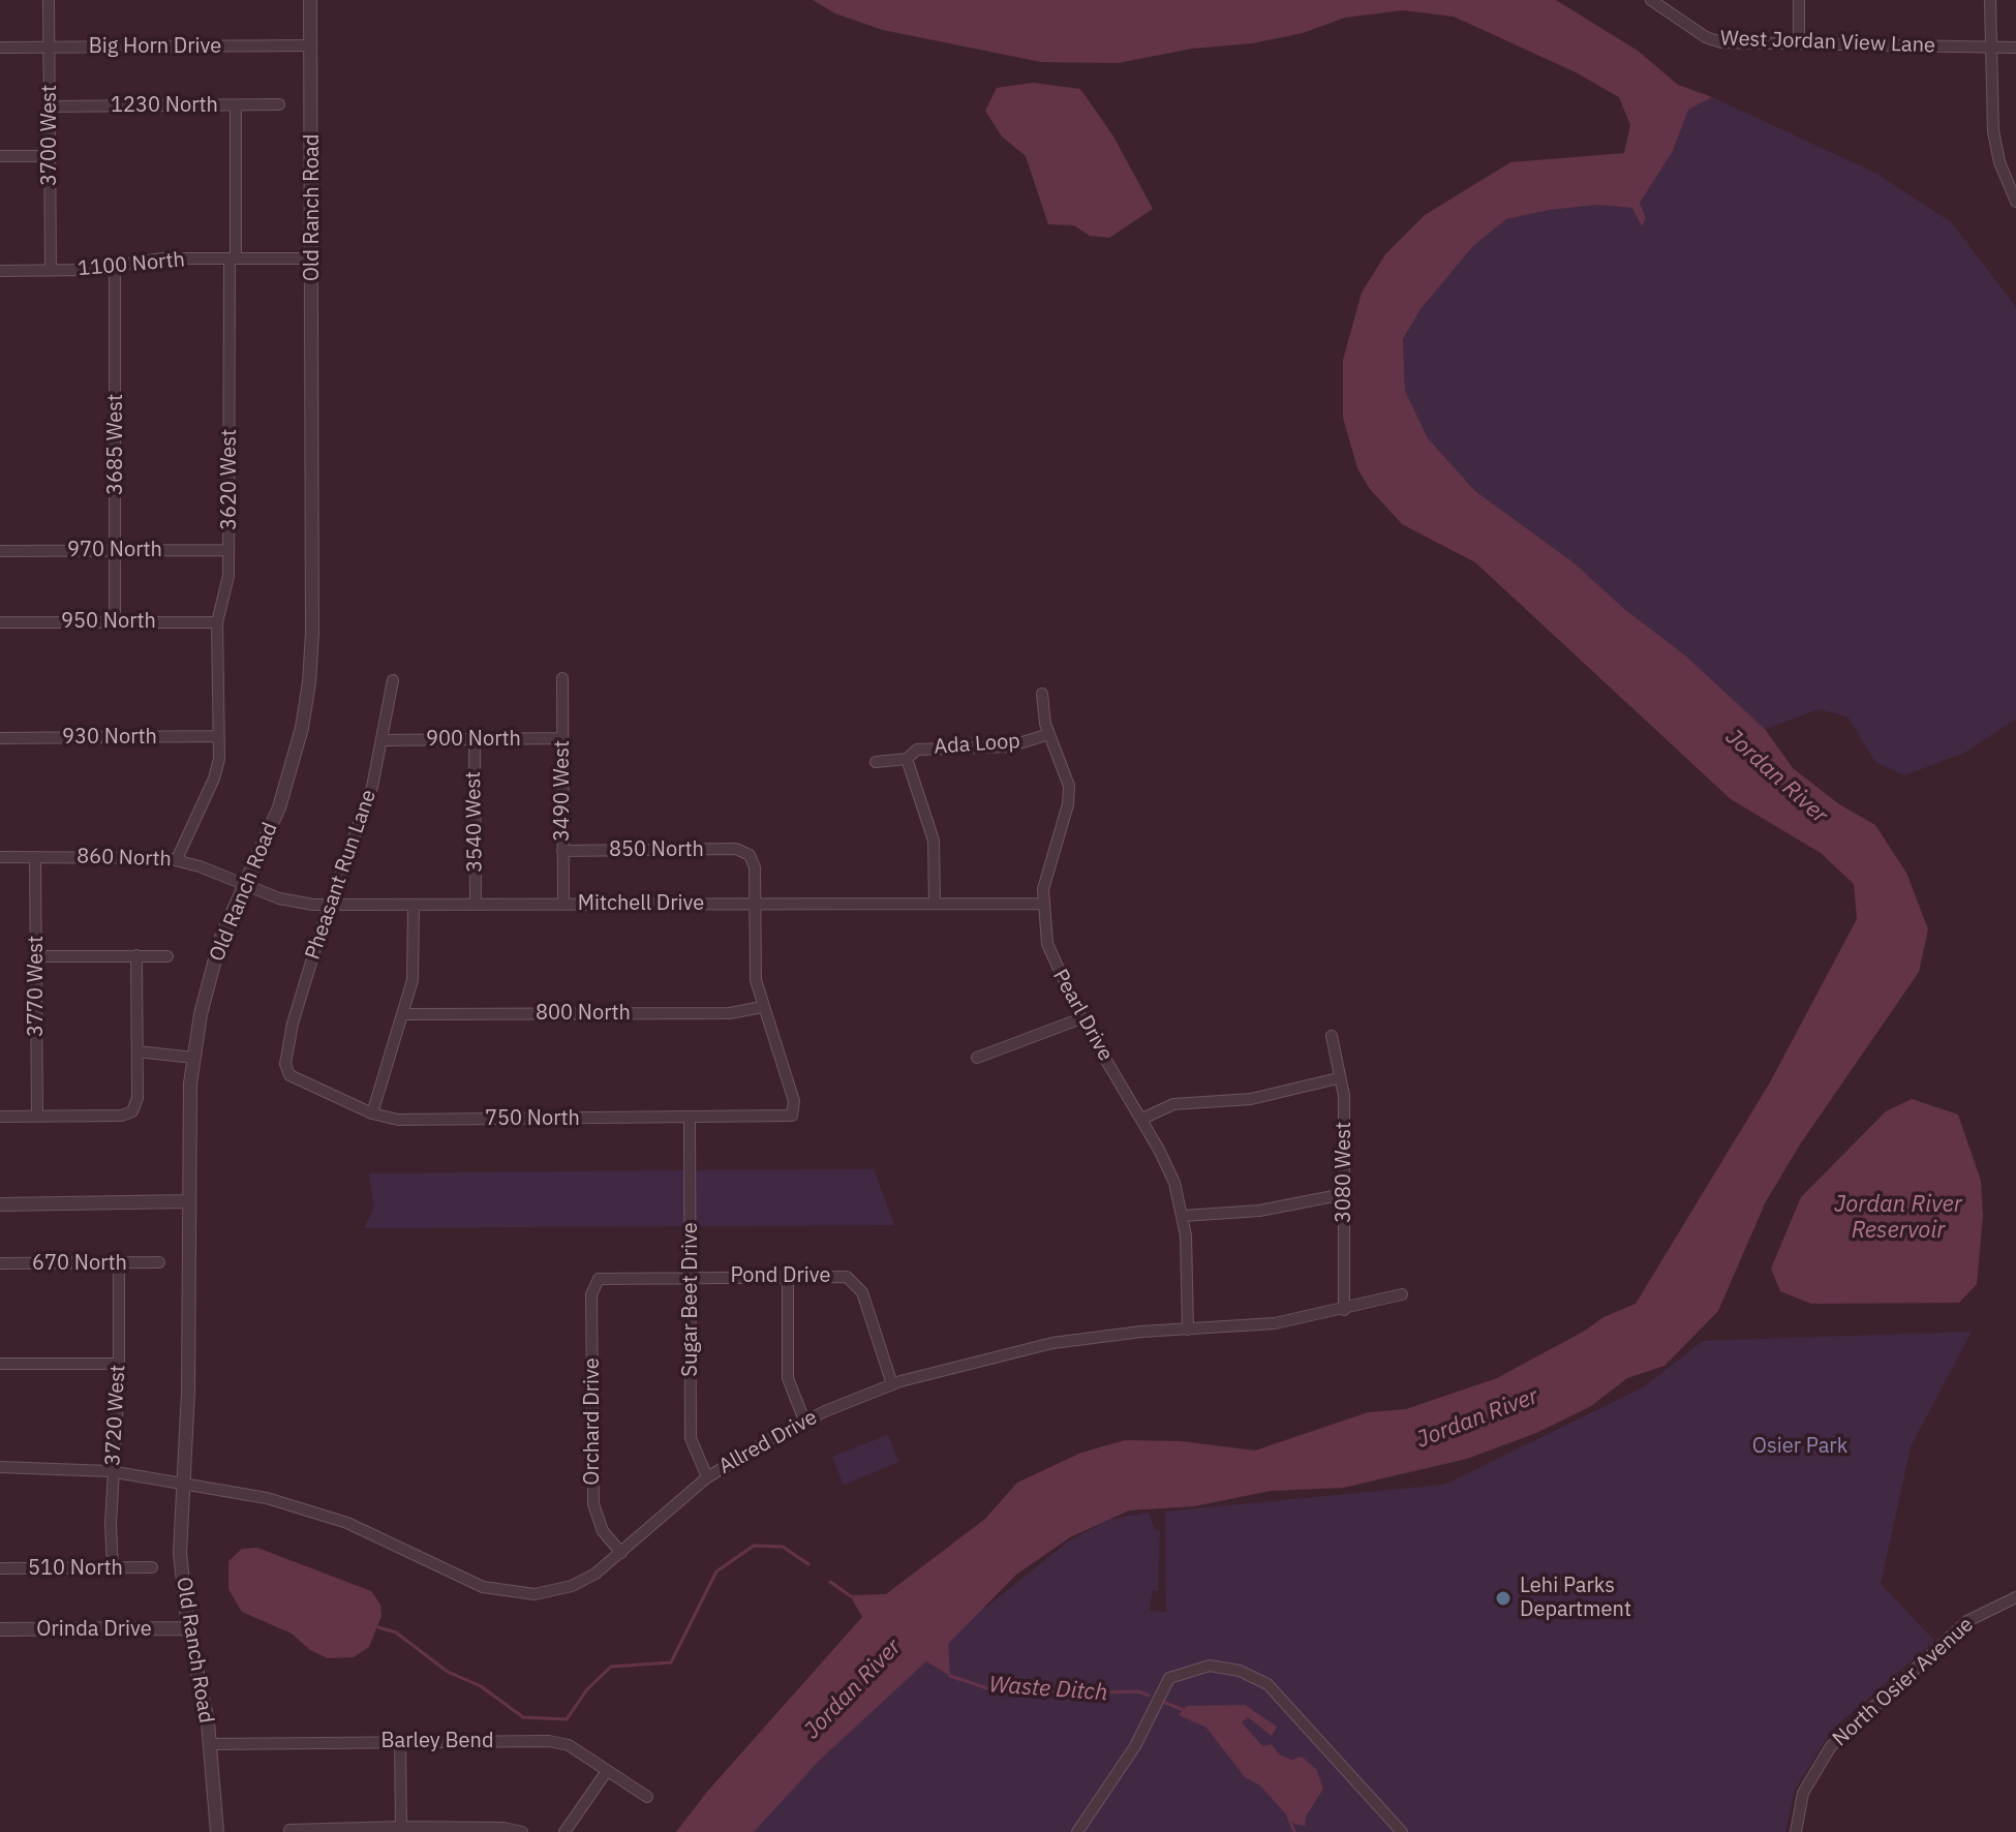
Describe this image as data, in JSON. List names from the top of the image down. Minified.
{"streets":{"street":["West Jordan View Lane","Big Horn Drive","1230 North","3700 West","Old Ranch Road","1100 North","3685 West","3620 West","970 North","950 North","930 North","900 North","Ada Loop","3490 West","3540 West","850 North","860 North","Pheasant Run Lane","Mitchell Drive","3770 West","800 North","Pearl Drive","750 North","3080 West","670 North","Pond Drive","Sugar Beet Drive","3720 West","Orchard Drive","Allred Drive","510 North","Orinda Drive","North Osier Avenue","Barley Bend"]},"crossings":[["Big Horn Drive","3700 West"],["Big Horn Drive","Old Ranch Road"],["1230 North","3700 West"],["1230 North","3620 West"],["3700 West","1100 North"],["Old Ranch Road","1100 North"],["Old Ranch Road","860 North"],["Old Ranch Road","Mitchell Drive"],["Old Ranch Road","Allred Drive"],["Old Ranch Road","Orinda Drive"],["Old Ranch Road","Barley Bend"],["1100 North","3685 West"],["1100 North","3620 West"],["3685 West","970 North"],["3685 West","950 North"],["3620 West","970 North"],["3620 West","950 North"],["3620 West","930 North"],["3620 West","860 North"],["900 North","3490 West"],["900 North","3540 West"],["900 North","Pheasant Run Lane"],["Ada Loop","Mitchell Drive"],["Ada Loop","Pearl Drive"],["3490 West","850 North"],["3490 West","Mitchell Drive"],["3540 West","Mitchell Drive"],["850 North","Mitchell Drive"],["860 North","Mitchell Drive"],["860 North","3770 West"],["Pheasant Run Lane","Mitchell Drive"],["Pheasant Run Lane","750 North"],["Mitchell Drive","Pearl Drive"],["800 North","750 North"],["Pearl Drive","Allred Drive"],["750 North","Sugar Beet Drive"],["3080 West","Allred Drive"],["670 North","3720 West"],["Pond Drive","Sugar Beet Drive"],["Pond Drive","Orchard Drive"],["Pond Drive","Allred Drive"],["Sugar Beet Drive","Allred Drive"],["3720 West","Allred Drive"],["3720 West","510 North"],["Orchard Drive","Allred Drive"]],"water":["Jordan River","Jordan River Reservoir","Waste Ditch"],"parks":["Osier Park"],"places":["Lehi Parks Department"]}
